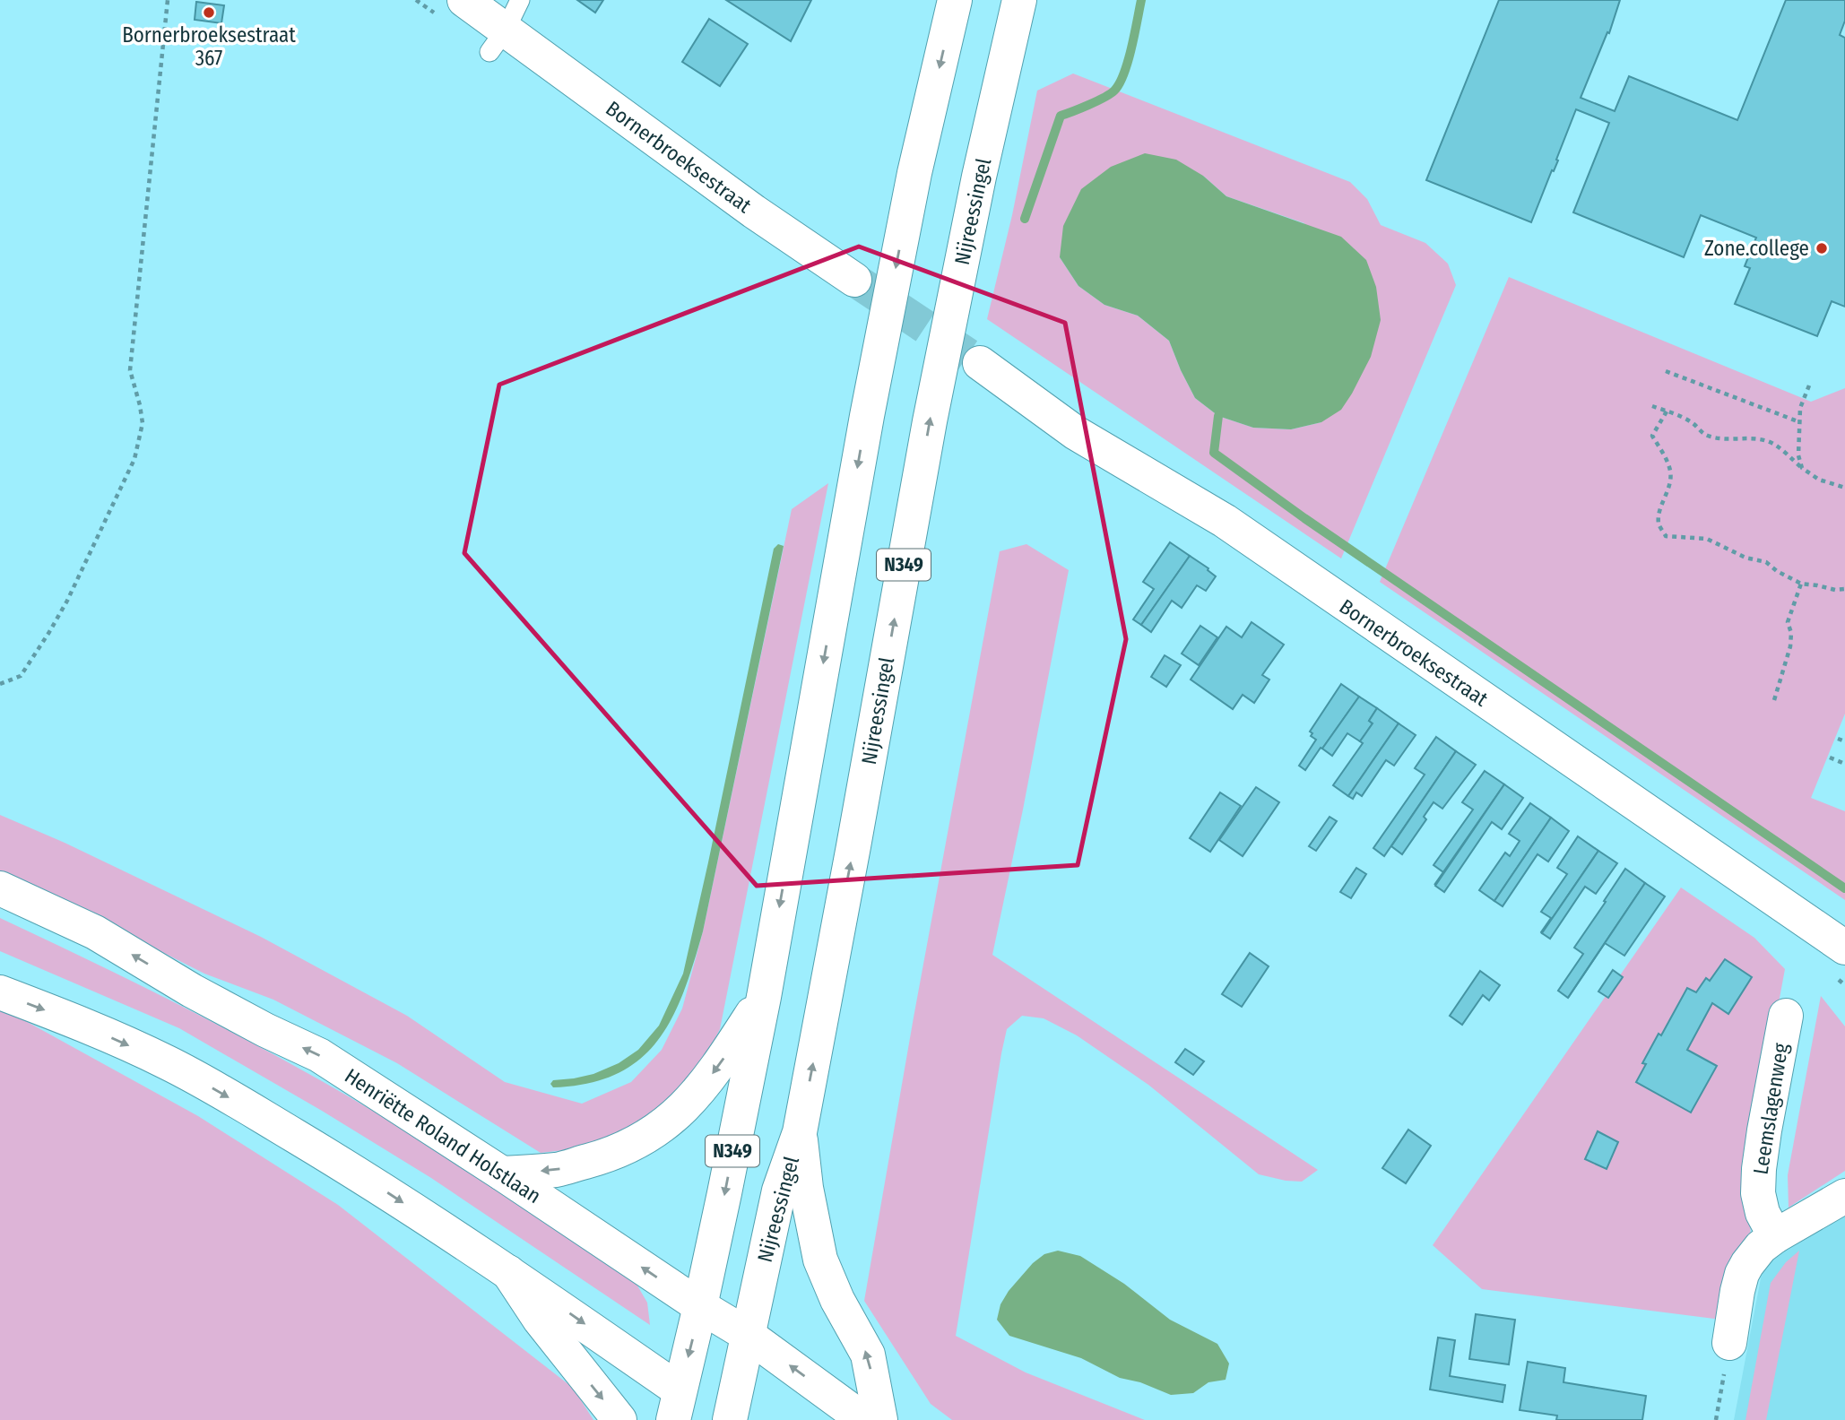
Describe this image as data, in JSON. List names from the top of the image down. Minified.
{"streets":{"main road":["Bornerbroeksestraat","Nijreessingel","N349","Leemslagenweg","Henriëtte Roland Holstlaan"]},"crossings":[["Nijreessingel","N349"],["Nijreessingel","Henriëtte Roland Holstlaan"],["N349","Henriëtte Roland Holstlaan"]],"places":["Bornerbroeksestraat 367","Zone.college"]}
